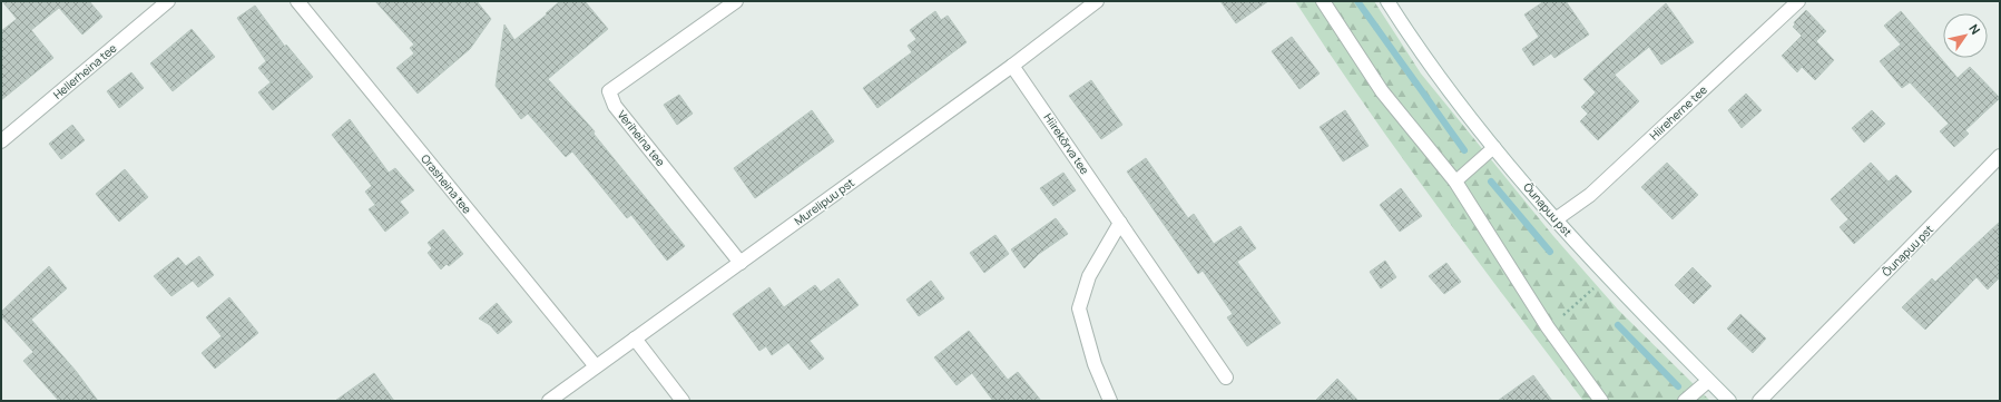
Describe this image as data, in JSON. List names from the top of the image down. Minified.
{"streets":{"street":["Hellerheina tee","Hiireherne tee","Veriheina tee","Hiirekõrva tee","Orasheina tee","Murelipuu pst","Õunapuu pst"]},"crossings":[["Hiireherne tee","Õunapuu pst"],["Veriheina tee","Murelipuu pst"],["Hiirekõrva tee","Murelipuu pst"],["Orasheina tee","Murelipuu pst"]],"north":"top right"}
